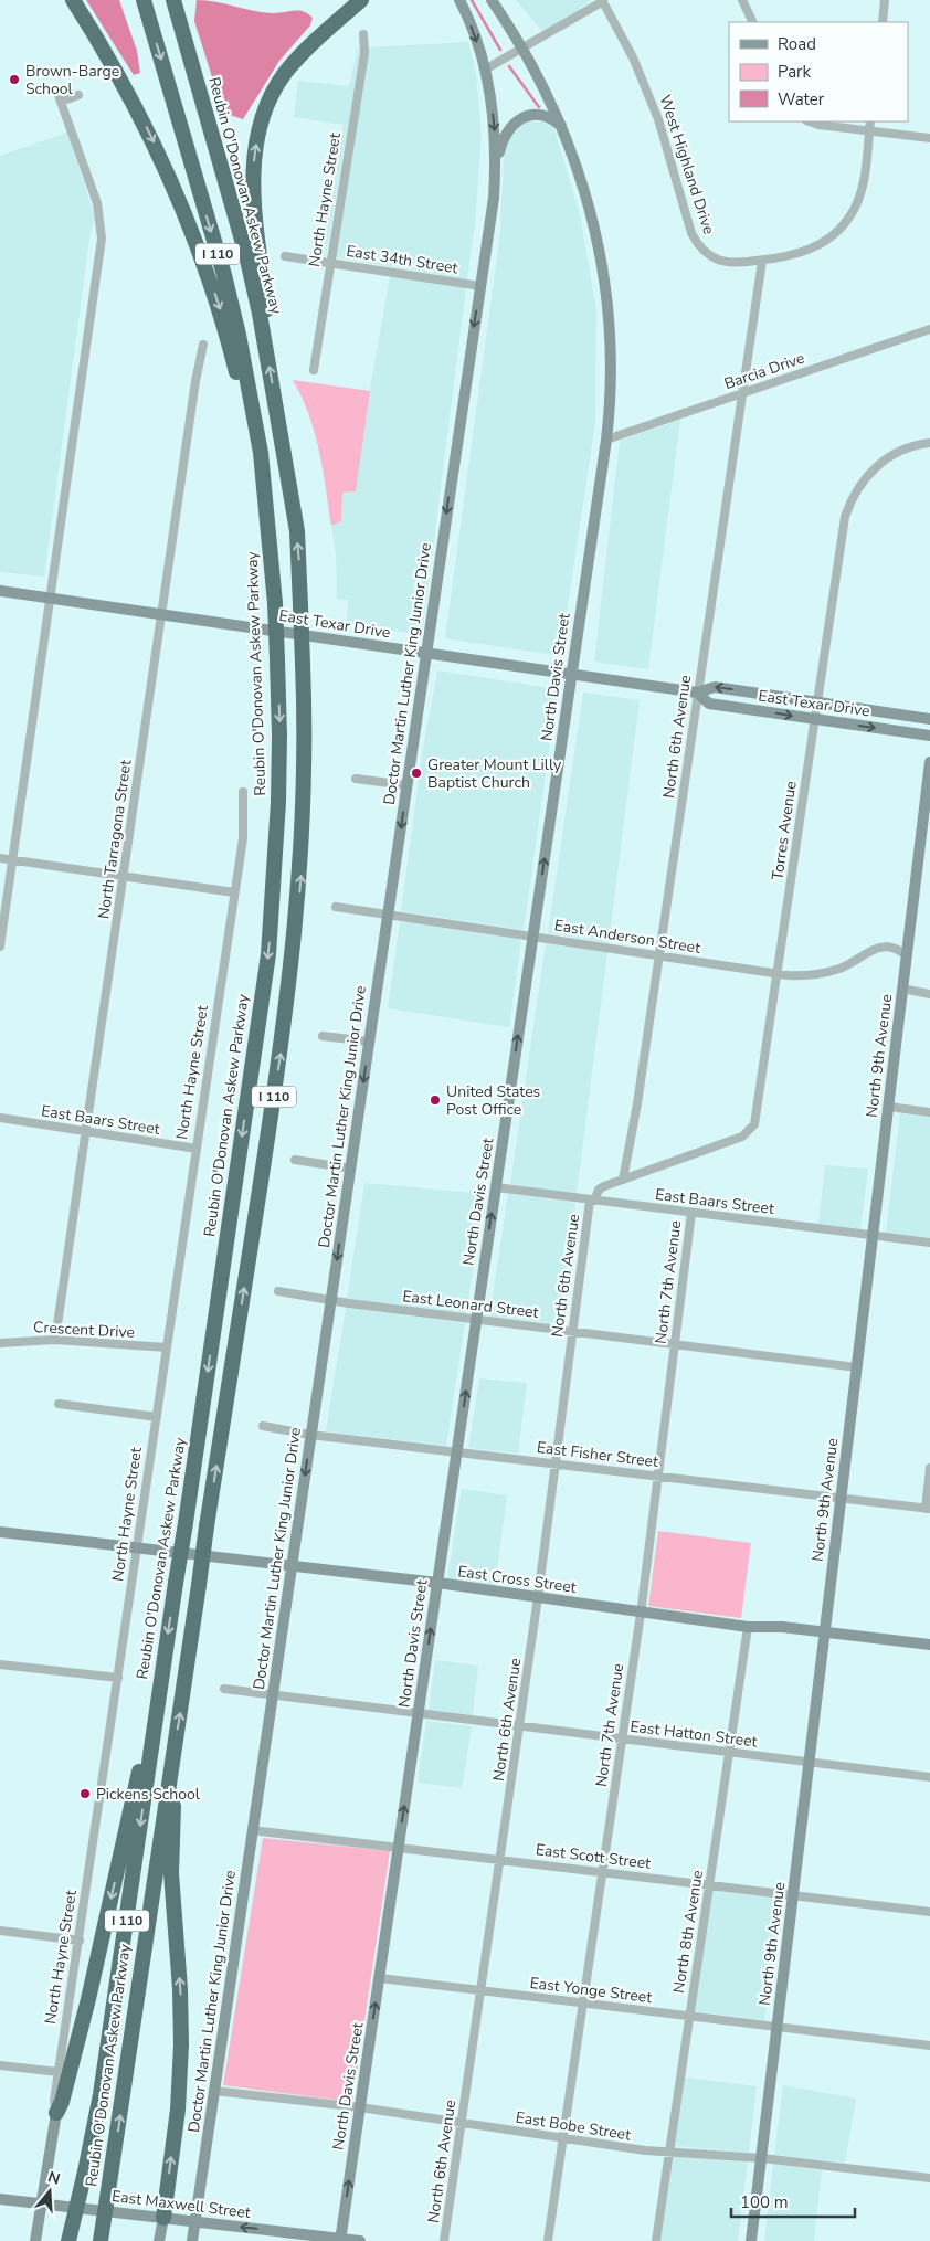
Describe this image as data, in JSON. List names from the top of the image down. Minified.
{"streets":{"highway":["Reubin O'Donovan Askew Parkway","I 110"],"main road":["North Hayne Street","East Texar Drive","Doctor Martin Luther King Junior Drive","North Davis Street","North 9th Avenue","East Cross Street","East Maxwell Street"],"street":["West Highland Drive","East 34th Street","Barcia Drive","North 6th Avenue","Torres Avenue","North Tarragona Street","East Anderson Street","East Baars Street","North 7th Avenue","East Leonard Street","Crescent Drive","East Fisher Street","East Hatton Street","East Scott Street","North 8th Avenue","East Yonge Street","East Bobe Street"]},"crossings":[["West Highland Drive","North 6th Avenue"],["North Hayne Street","East 34th Street"],["North Hayne Street","East Baars Street"],["North Hayne Street","Crescent Drive"],["North Hayne Street","East Cross Street"],["North Hayne Street","East Maxwell Street"],["East 34th Street","Doctor Martin Luther King Junior Drive"],["Barcia Drive","North Davis Street"],["Barcia Drive","North 6th Avenue"],["East Texar Drive","Doctor Martin Luther King Junior Drive"],["East Texar Drive","North Davis Street"],["East Texar Drive","North 6th Avenue"],["East Texar Drive","Torres Avenue"],["East Texar Drive","North Tarragona Street"],["Doctor Martin Luther King Junior Drive","East Anderson Street"],["Doctor Martin Luther King Junior Drive","East Leonard Street"],["Doctor Martin Luther King Junior Drive","East Fisher Street"],["Doctor Martin Luther King Junior Drive","East Cross Street"],["Doctor Martin Luther King Junior Drive","East Hatton Street"],["Doctor Martin Luther King Junior Drive","East Scott Street"],["Doctor Martin Luther King Junior Drive","East Bobe Street"],["Doctor Martin Luther King Junior Drive","East Maxwell Street"],["North Davis Street","East Anderson Street"],["North Davis Street","East Baars Street"],["North Davis Street","East Leonard Street"],["North Davis Street","East Fisher Street"],["North Davis Street","East Cross Street"],["North Davis Street","East Hatton Street"],["North Davis Street","East Scott Street"],["North Davis Street","East Yonge Street"],["North Davis Street","East Bobe Street"],["North Davis Street","East Maxwell Street"],["North 6th Avenue","Torres Avenue"],["North 6th Avenue","East Anderson Street"],["North 6th Avenue","East Baars Street"],["North 6th Avenue","East Leonard Street"],["North 6th Avenue","East Fisher Street"],["North 6th Avenue","East Cross Street"],["North 6th Avenue","East Hatton Street"],["North 6th Avenue","East Scott Street"],["North 6th Avenue","East Yonge Street"],["North 6th Avenue","East Bobe Street"],["Torres Avenue","East Anderson Street"],["North Tarragona Street","East Baars Street"],["North Tarragona Street","Crescent Drive"],["East Anderson Street","North 9th Avenue"],["North 9th Avenue","East Baars Street"],["North 9th Avenue","East Leonard Street"],["North 9th Avenue","East Fisher Street"],["North 9th Avenue","East Cross Street"],["North 9th Avenue","East Hatton Street"],["North 9th Avenue","East Scott Street"],["North 9th Avenue","East Yonge Street"],["North 9th Avenue","East Bobe Street"],["East Baars Street","North 7th Avenue"],["North 7th Avenue","East Leonard Street"],["North 7th Avenue","East Fisher Street"],["North 7th Avenue","East Cross Street"],["North 7th Avenue","East Hatton Street"],["North 7th Avenue","East Scott Street"],["North 7th Avenue","East Yonge Street"],["North 7th Avenue","East Bobe Street"],["East Cross Street","North 8th Avenue"],["East Hatton Street","North 8th Avenue"],["East Scott Street","North 8th Avenue"],["North 8th Avenue","East Yonge Street"],["North 8th Avenue","East Bobe Street"]],"one_way":["Doctor Martin Luther King Junior Drive","North Davis Street","East Maxwell Street"],"places":["Brown-Barge School","Greater Mount Lilly Baptist Church","United States Post Office","Pickens School"],"legend":["Road","Park","Water"],"scale_bar":"100 m","north":"top"}
